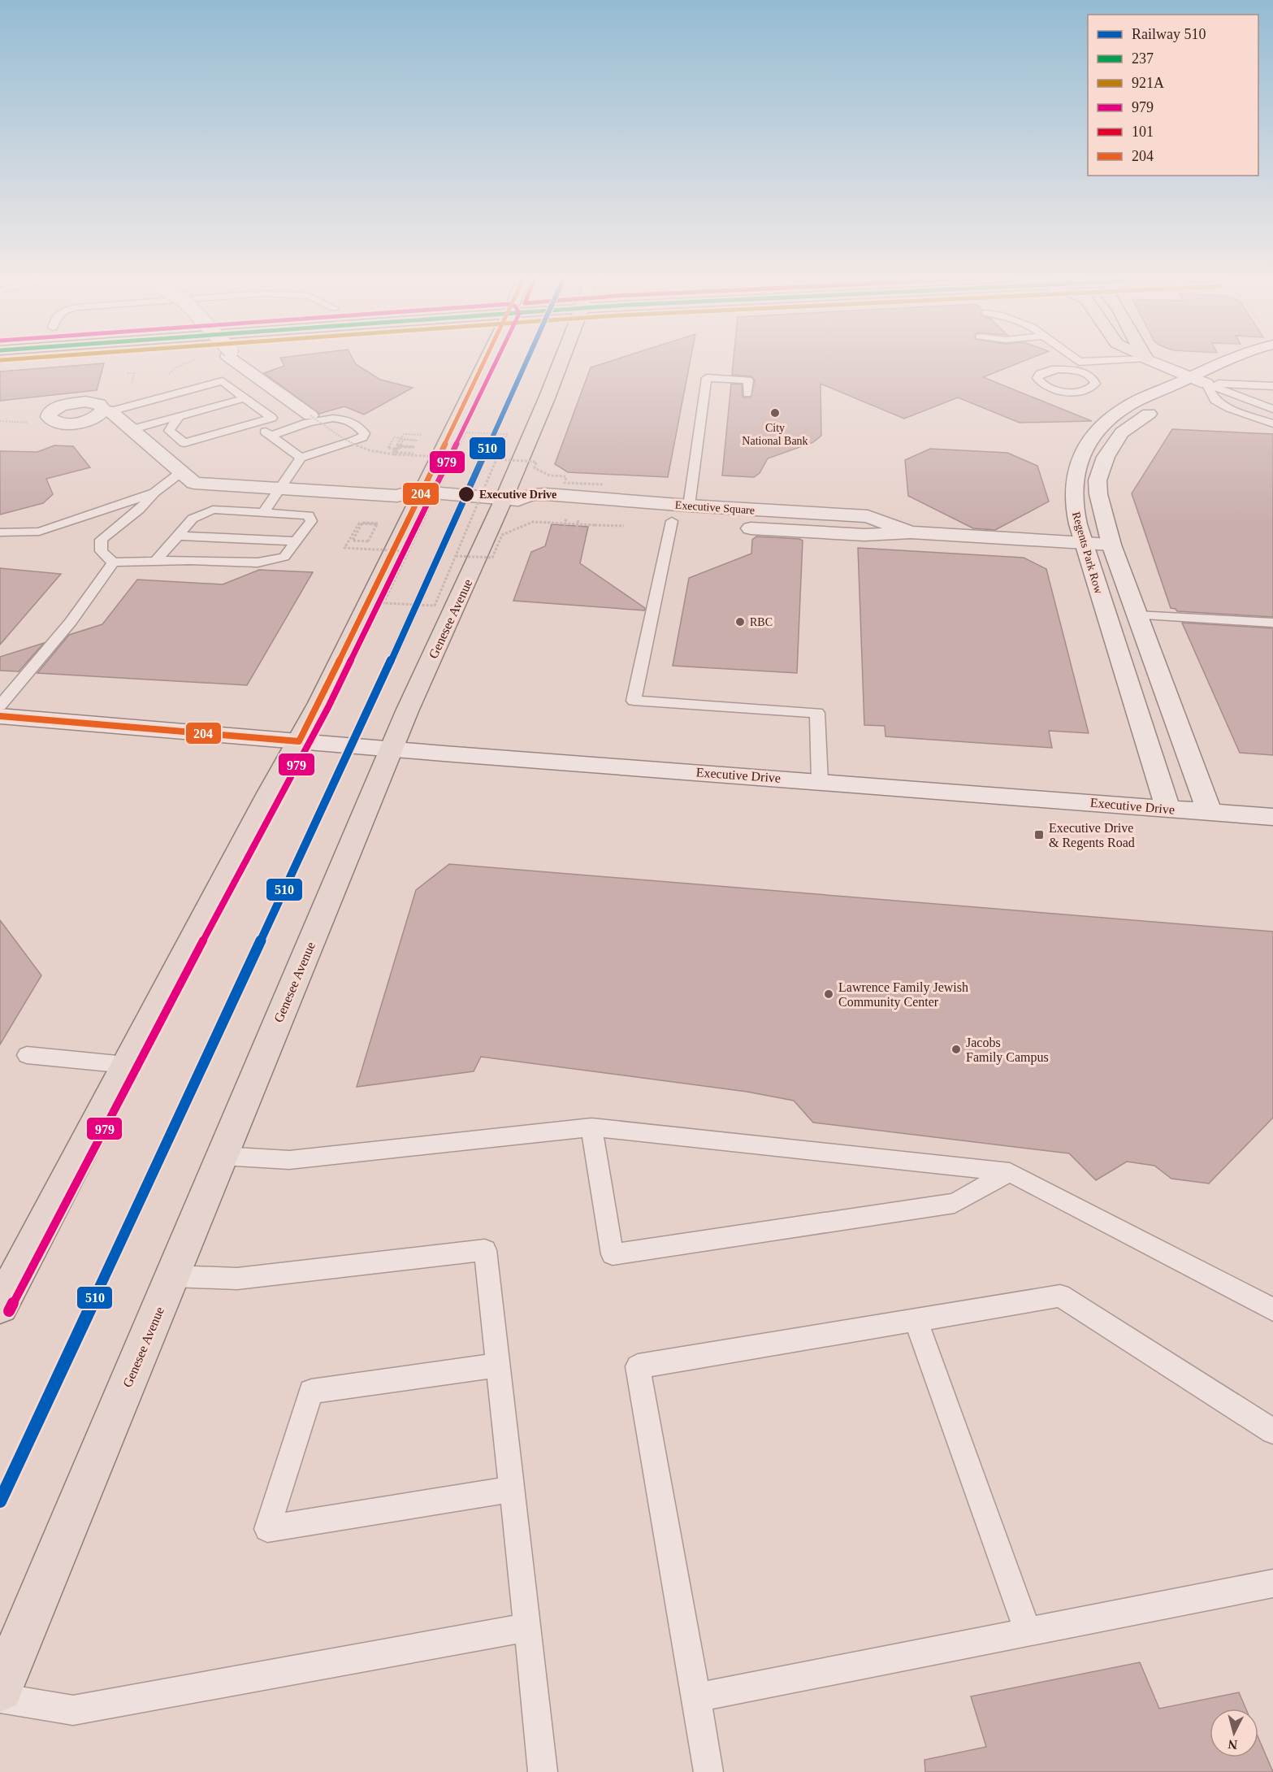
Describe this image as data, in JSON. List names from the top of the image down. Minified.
{"streets":{"main road":["Genesee Avenue"],"street":["Executive Square","Regents Park Row","Executive Drive"]},"crossings":[["Executive Square","Regents Park Row"],["Executive Square","Genesee Avenue"],["Regents Park Row","Executive Drive"],["Genesee Avenue","Executive Drive"]],"places":{"other":["City National Bank","Executive Drive","RBC","Lawrence Family Jewish Community Center","Jacobs Family Campus"],"transit":["Executive Drive & Regents Road"]},"lines":["rail line 510","transit line 921A","transit line 979","transit line 204"],"legend":["Railway 510","237","921A","979","101","204"],"north":"bottom"}
